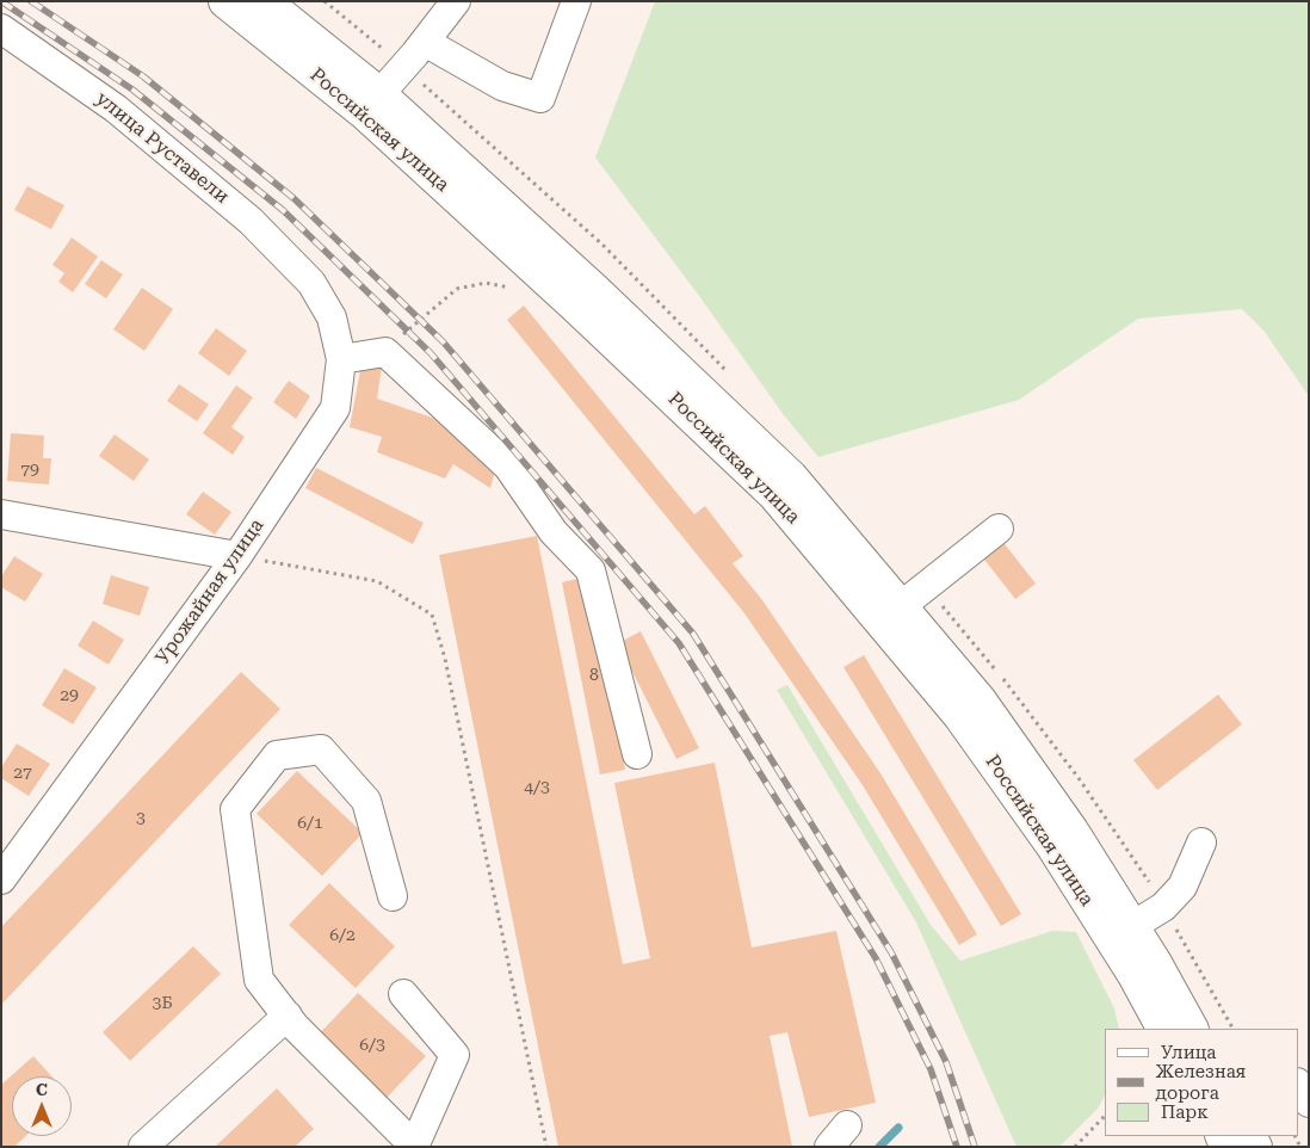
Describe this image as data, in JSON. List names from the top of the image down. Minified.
{"streets":{"main road":["Российская улица"],"street":["улица Руставели","Урожайная улица"]},"crossings":[["улица Руставели","Урожайная улица"]],"house_numbers":["79","8","29","27","4/3","3","6/1","6/2","3Б","6/3"],"legend":["Улица","Железная дорога","Парк"],"north":"top"}
